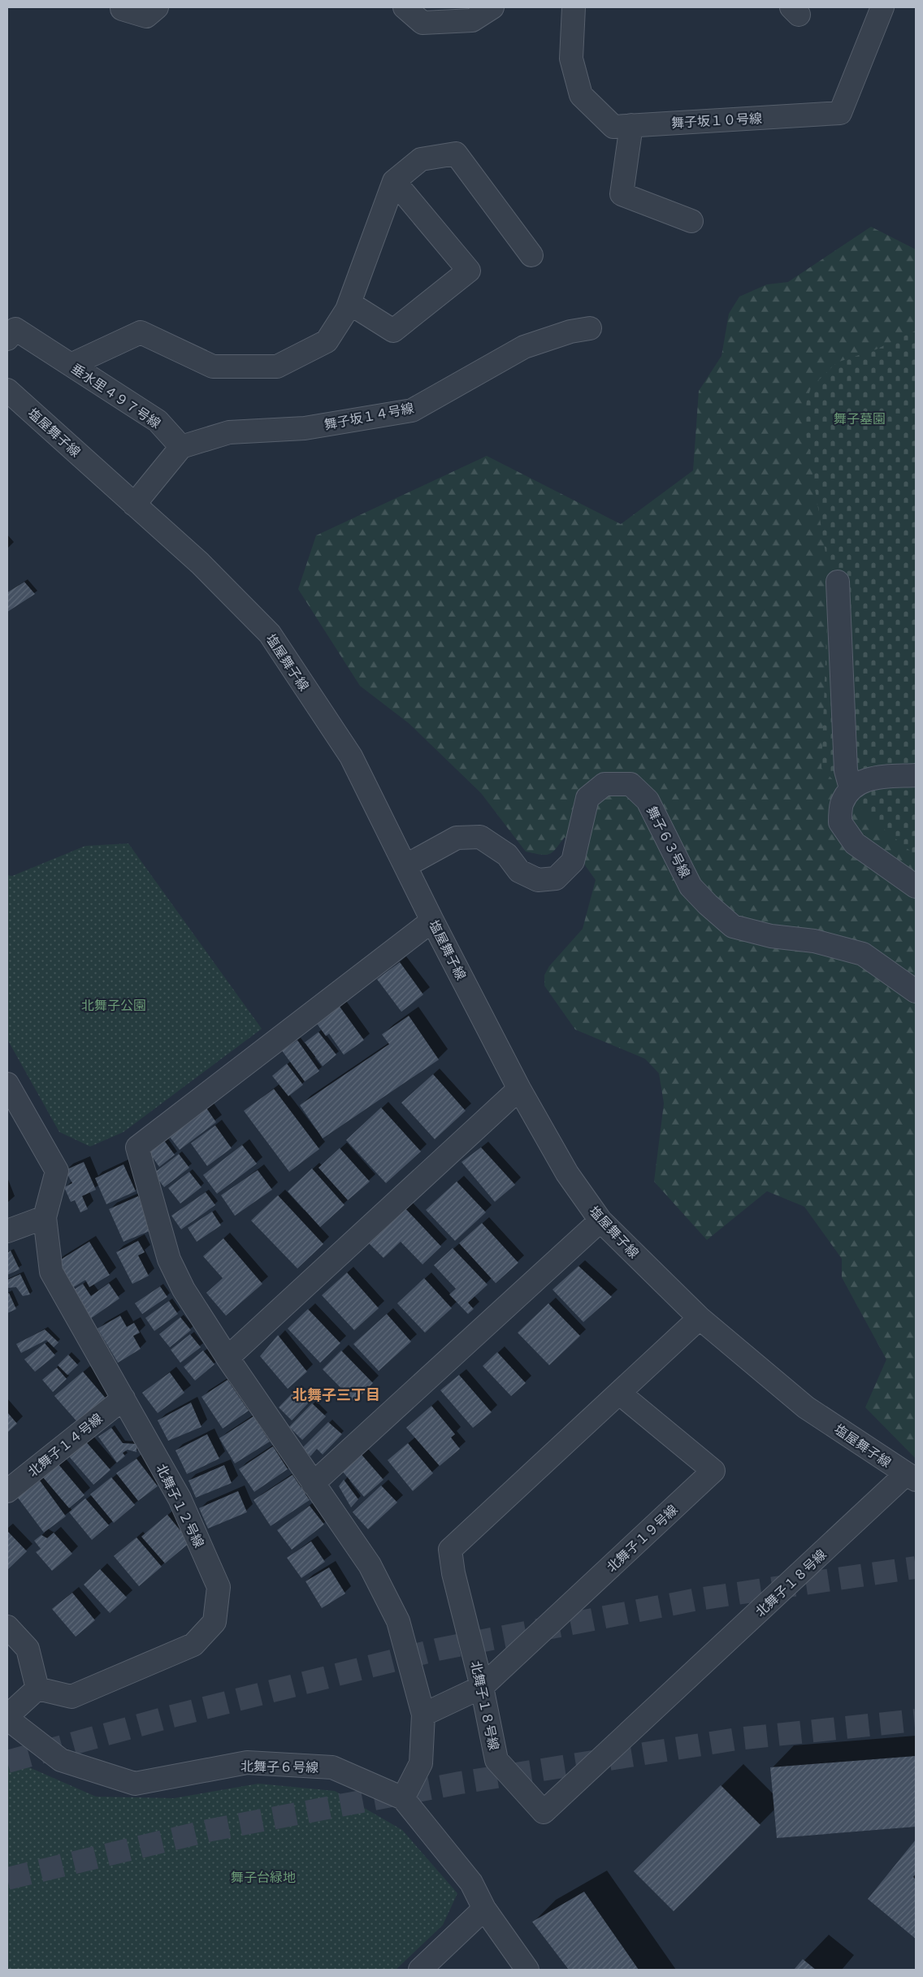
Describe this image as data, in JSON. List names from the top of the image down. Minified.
{"streets":{"street":["舞子坂１０号線","垂水里４９７号線","舞子坂１４号線","塩屋舞子線","舞子６３号線","北舞子１４号線","北舞子１２号線","北舞子１９号線","北舞子１８号線","北舞子６号線"]},"crossings":[["垂水里４９７号線","舞子坂１４号線"],["塩屋舞子線","舞子６３号線"],["塩屋舞子線","北舞子１８号線"],["北舞子１４号線","北舞子１２号線"],["北舞子１９号線","北舞子１８号線"]],"districts":["北舞子三丁目"],"parks":["舞子墓園","北舞子公園","舞子台緑地"]}
